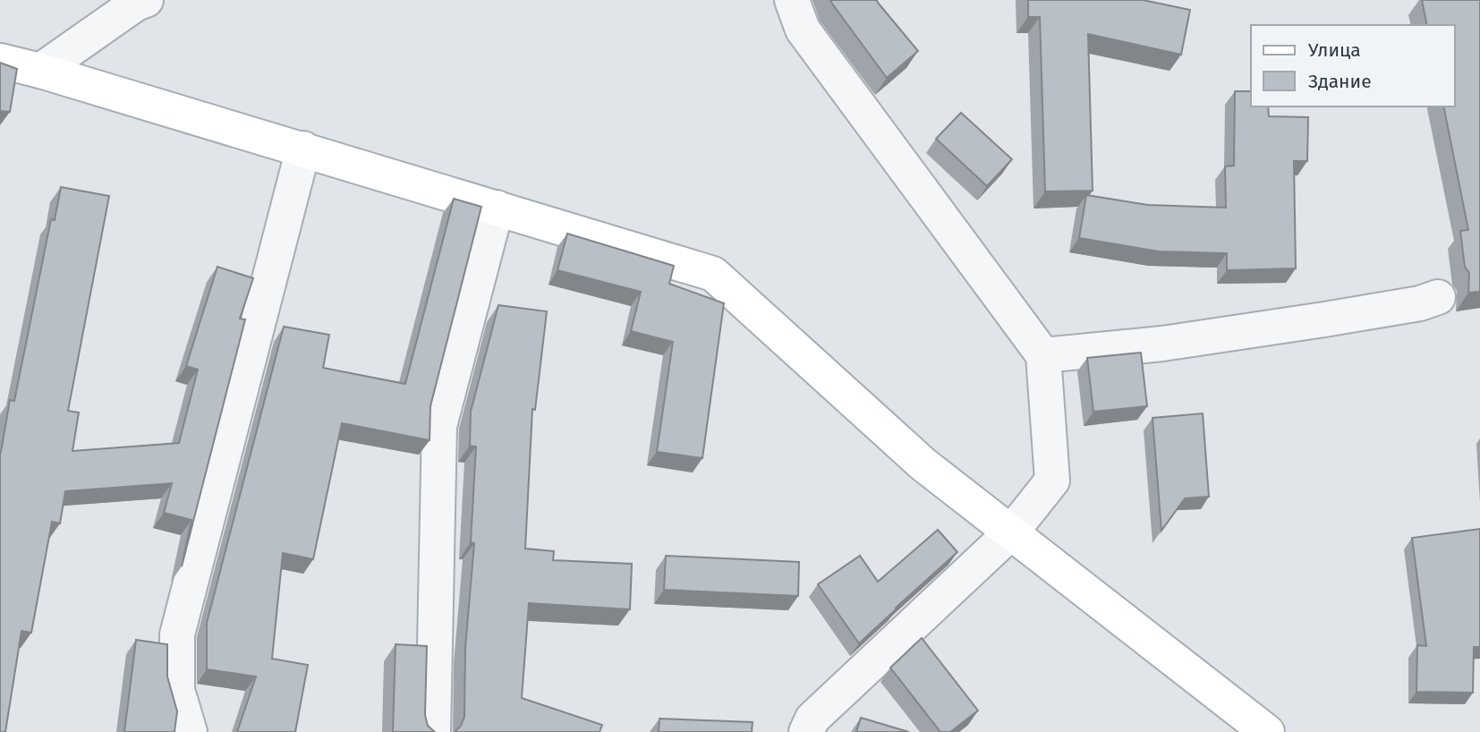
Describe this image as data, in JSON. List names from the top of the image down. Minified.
{"legend":["Улица","Здание"]}
